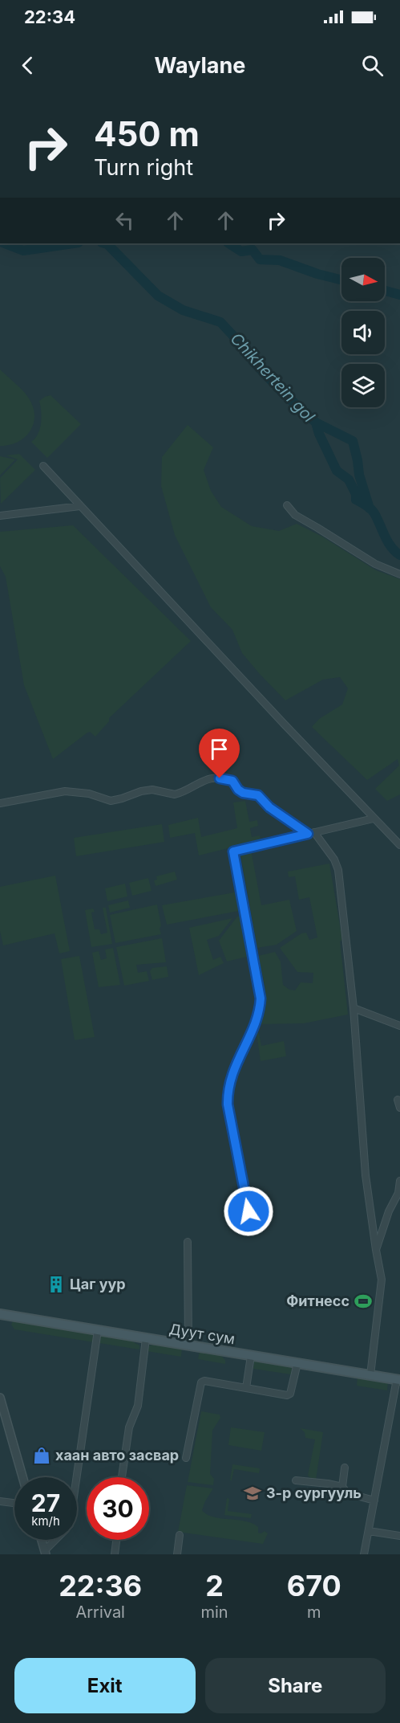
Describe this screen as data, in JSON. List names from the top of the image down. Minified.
{"streets":{"main road":["Дуут сум"]},"water":["Chikhertein gol"],"places":{"building":["Цаг уур"],"sports":["Фитнесс"],"shop":["хаан авто засвар"],"school or university":["3-р сургууль"]},"north":"right","page":{"status":"22:34","header":"Waylane","turn":["450 m","Turn right"],"speed":"27 km/h","limit":"30","eta":["22:36","Arrival","2","min","670","m"],"buttons":["Exit","Share"]}}
